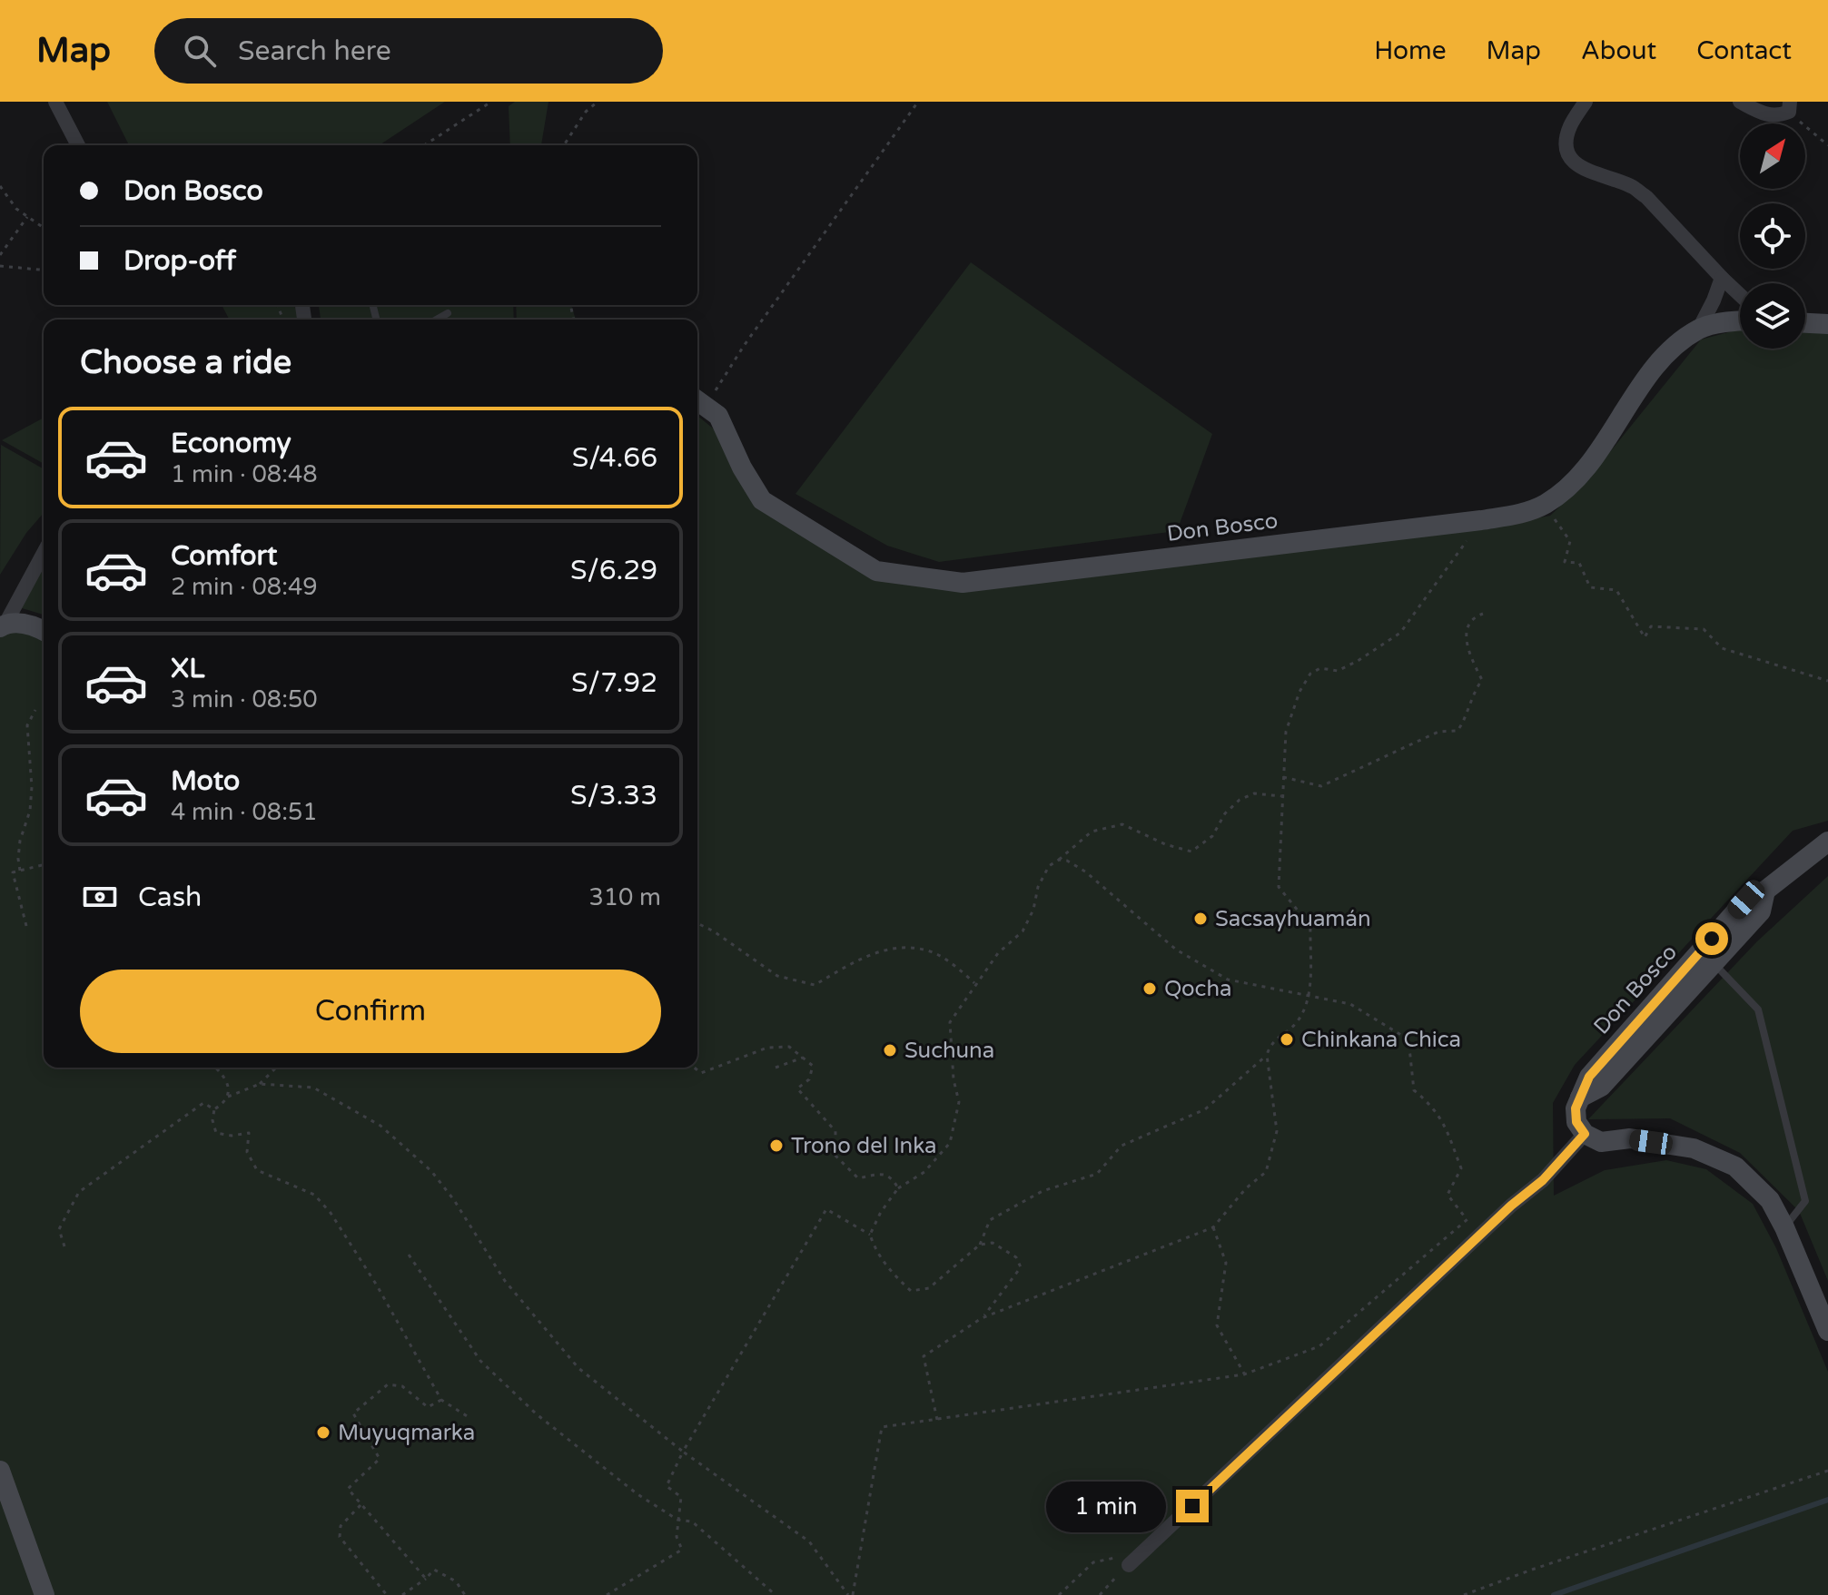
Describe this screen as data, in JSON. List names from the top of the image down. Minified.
{"streets":{"street":["Don Bosco"]},"places":["Sacsayhuamán","Qocha","Chinkana Chica","Suchuna","Trono del Inka","Muyuqmarka"],"north":"top right","page":{"header":"Map","search":"Search here","nav":["Home","Map","About","Contact"],"banner":["Don Bosco","Drop-off"],"heading":"Choose a ride","list":[{"name":"Economy","note":"1 min · 08:48","value":"S/4.66"},{"name":"Comfort","note":"2 min · 08:49","value":"S/6.29"},{"name":"XL","note":"3 min · 08:50","value":"S/7.92"},{"name":"Moto","note":"4 min · 08:51","value":"S/3.33"}],"pay":["Cash","310 m"],"buttons":"Confirm","bubble":"1 min"}}
